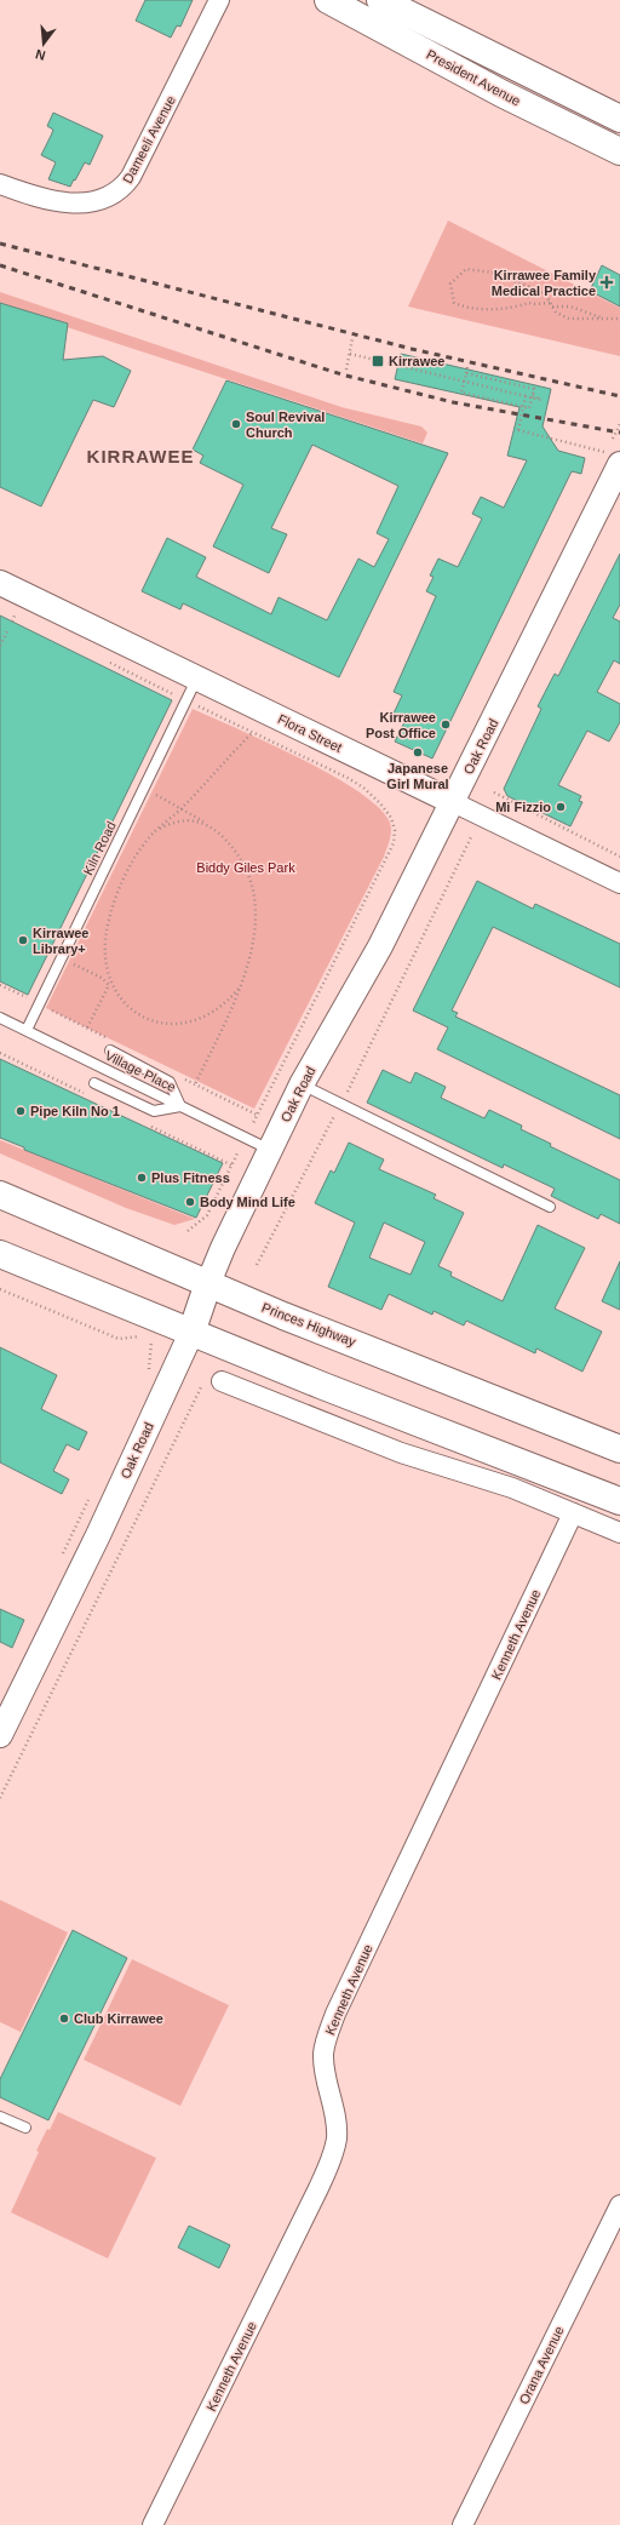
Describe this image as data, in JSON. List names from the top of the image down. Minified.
{"streets":{"main road":["President Avenue","Oak Road","Princes Highway"],"street":["Dameeli Avenue","Flora Street","Kenneth Avenue","Orana Avenue"],"lane":["Kiln Road","Village Place"]},"crossings":[["Flora Street","Oak Road"],["Flora Street","Kiln Road"],["Oak Road","Village Place"],["Oak Road","Princes Highway"],["Kiln Road","Village Place"]],"districts":["KIRRAWEE"],"parks":["Biddy Giles Park"],"places":{"health":["Kirrawee Family Medical Practice"],"transit":["Kirrawee"],"other":["Soul Revival Church","Kirrawee Post Office","Japanese Girl Mural","Mi Fizzio","Kirrawee Library+","Pipe Kiln No 1","Plus Fitness","Body Mind Life","Club Kirrawee"]},"north":"bottom"}
